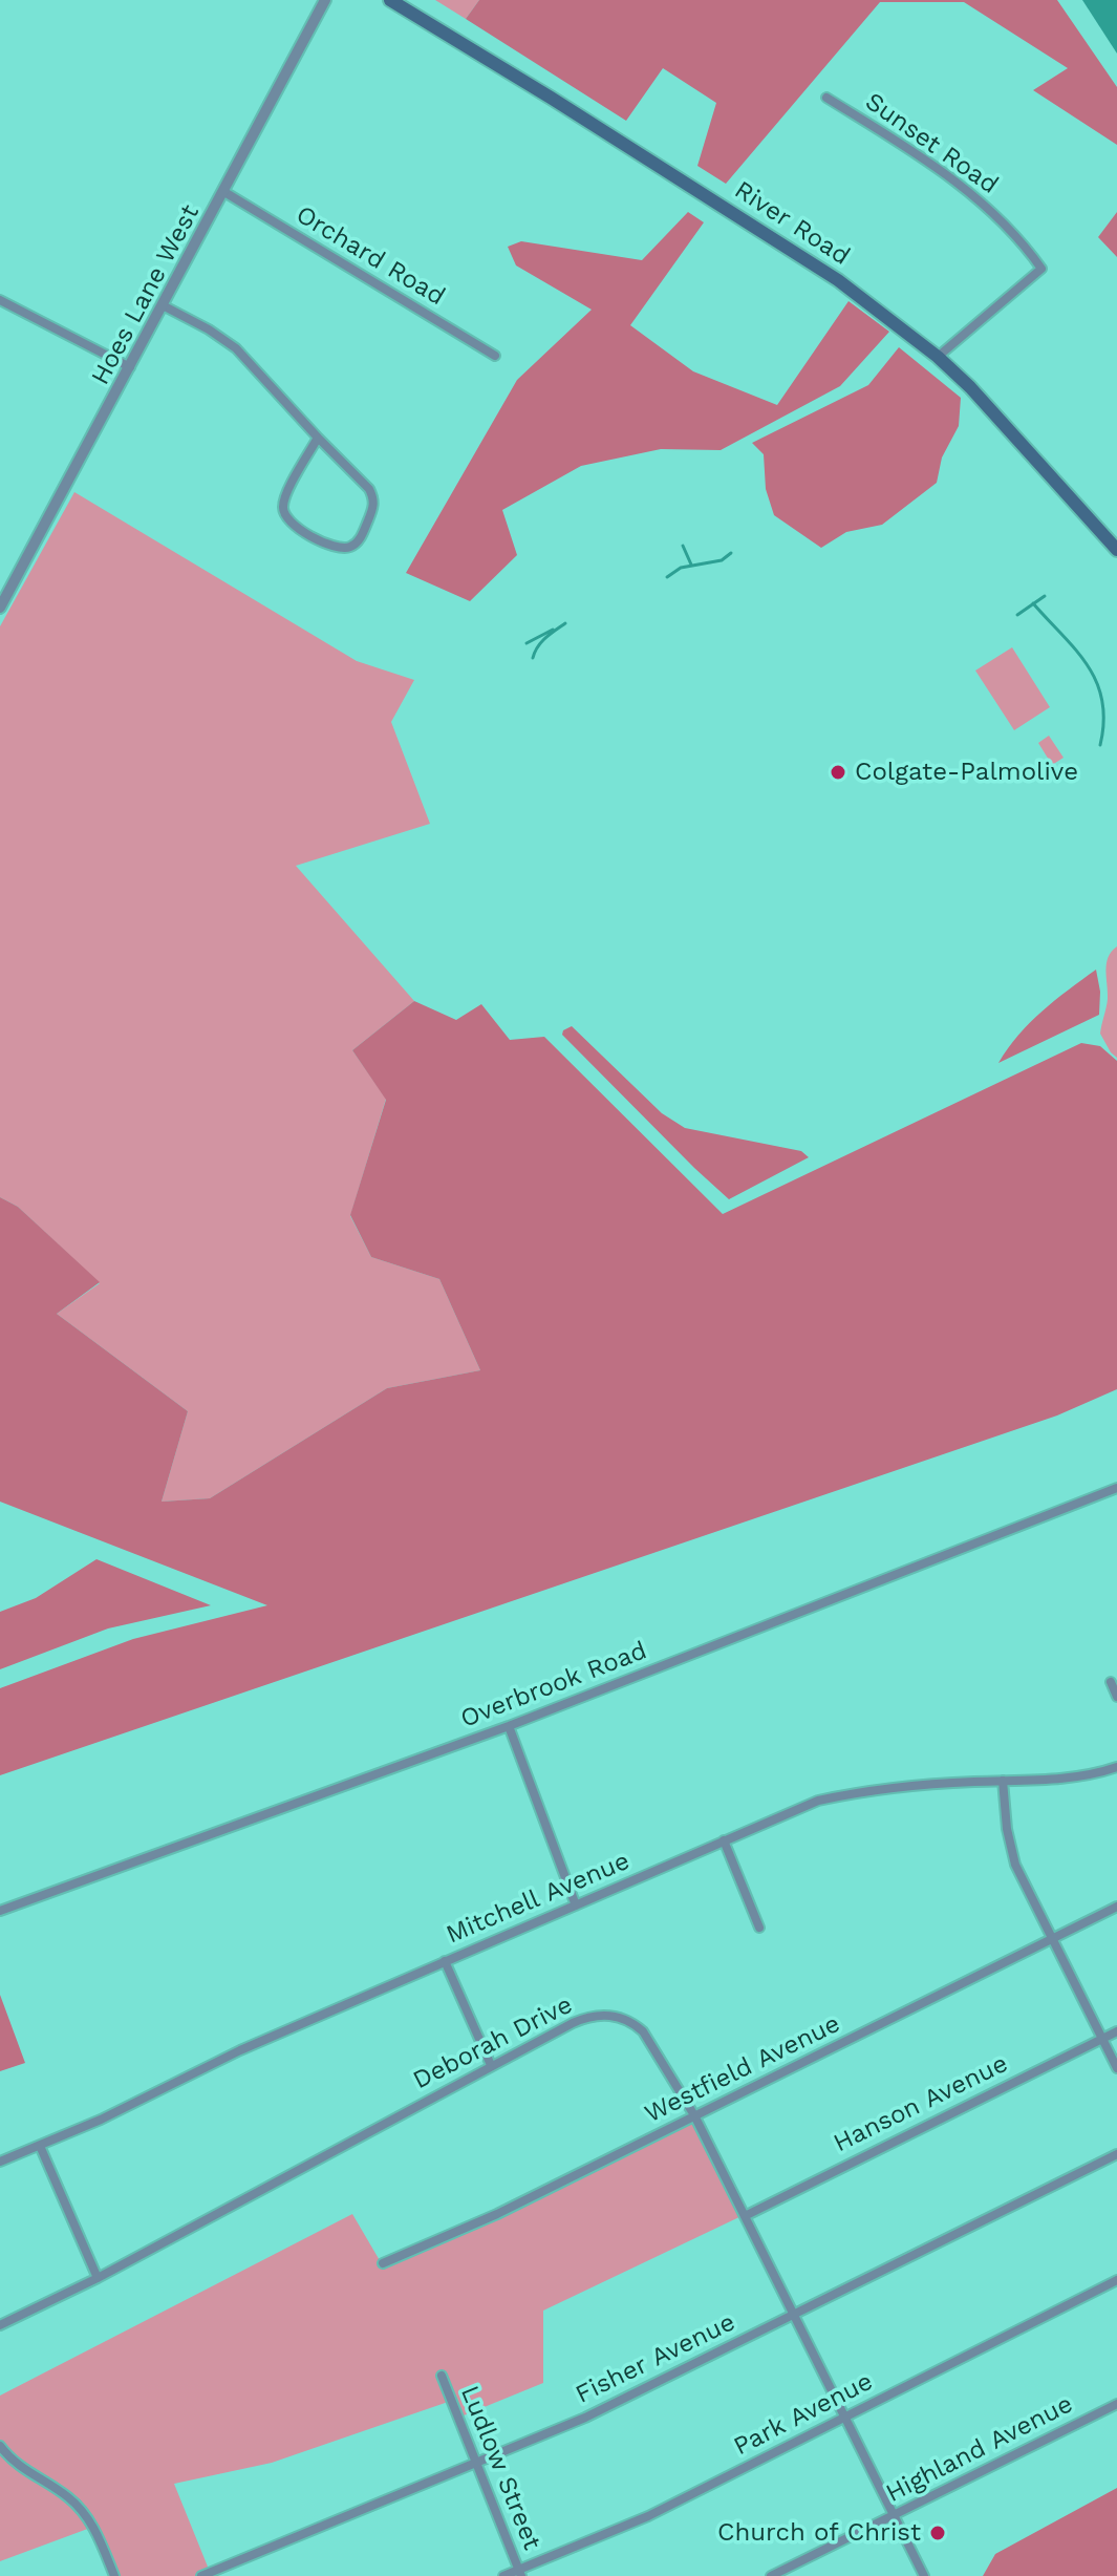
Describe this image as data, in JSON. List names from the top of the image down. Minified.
{"streets":{"main road":["River Road"],"street":["Sunset Road","Orchard Road","Hoes Lane West","Overbrook Road","Mitchell Avenue","Deborah Drive","Westfield Avenue","Hanson Avenue","Fisher Avenue","Park Avenue","Highland Avenue","Ludlow Street"]},"crossings":[["Sunset Road","River Road"],["Orchard Road","Hoes Lane West"],["Deborah Drive","Westfield Avenue"],["Deborah Drive","Hanson Avenue"],["Deborah Drive","Fisher Avenue"],["Deborah Drive","Park Avenue"],["Deborah Drive","Highland Avenue"],["Fisher Avenue","Ludlow Street"],["Park Avenue","Ludlow Street"]],"places":["Colgate-Palmolive","Church of Christ"]}
